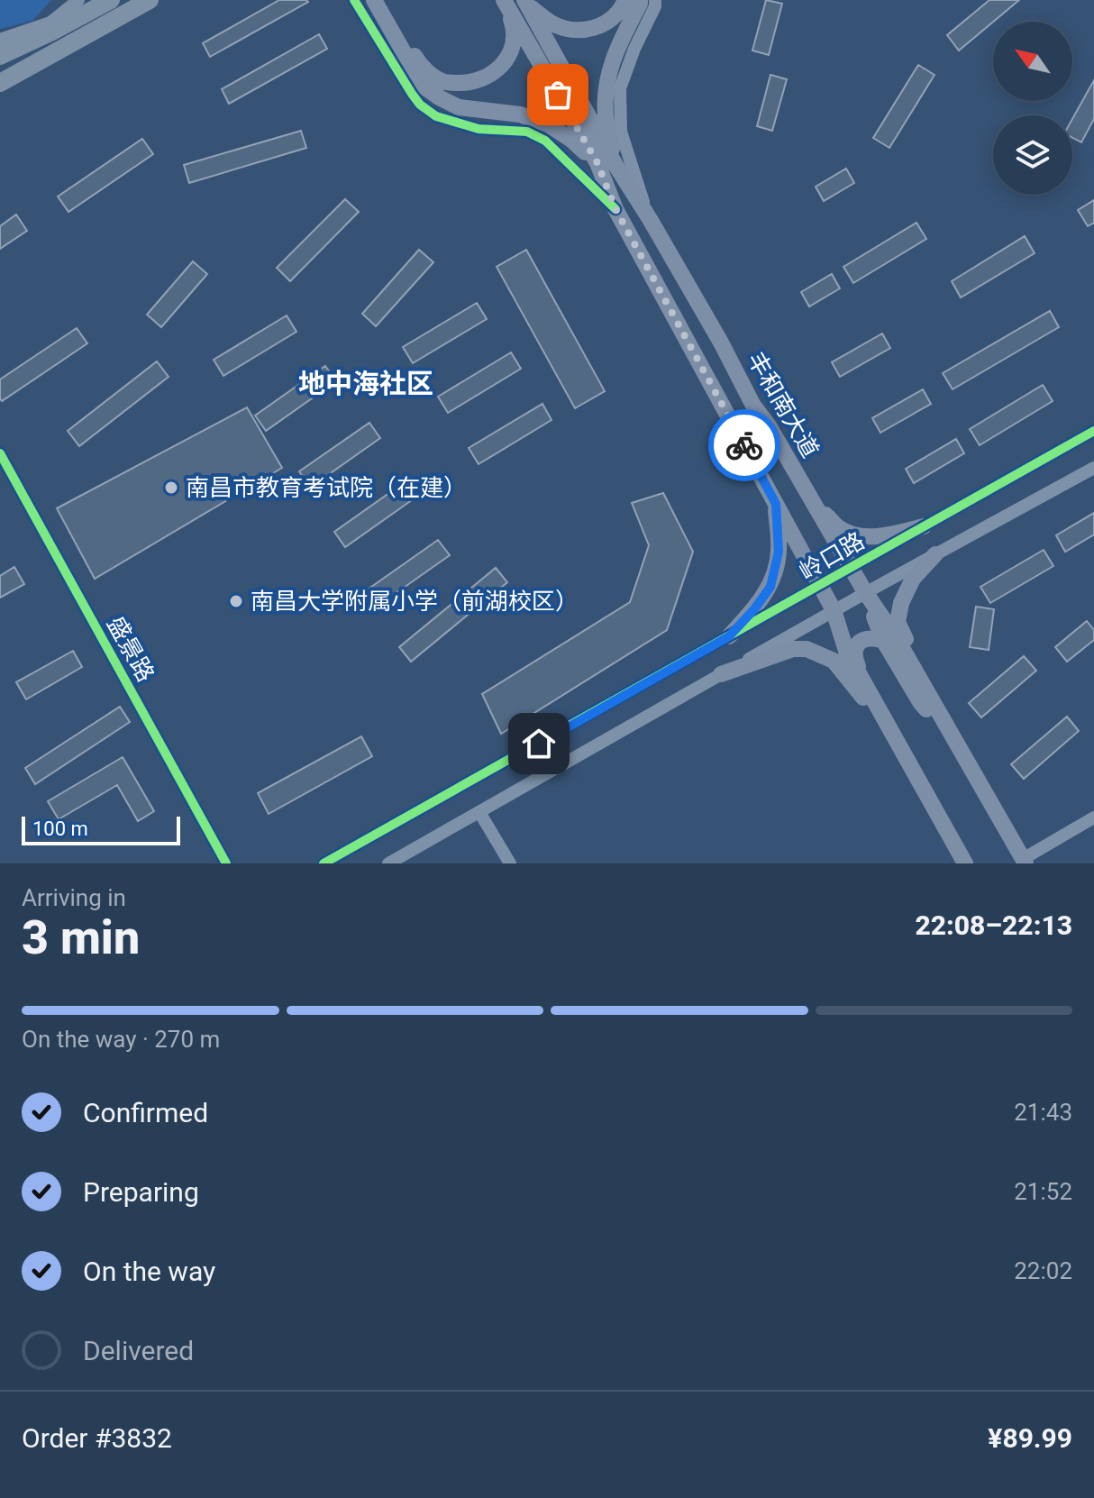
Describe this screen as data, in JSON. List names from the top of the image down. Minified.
{"streets":{"main road":["丰和南大道"],"street":["岭口路","盛景路"]},"crossings":[["丰和南大道","岭口路"]],"districts":["地中海社区"],"places":["南昌市教育考试院（在建）","南昌大学附属小学（前湖校区）"],"scale_bar":"100 m","north":"top left","page":{"scale":"100 m","heading":["3 min","Arriving in","22:08–22:13"],"panel":["Order #3832","¥89.99"],"bar":"On the way · 270 m","list":[["Confirmed","21:43"],["Preparing","21:52"],["On the way","22:02"],"Delivered"]}}
